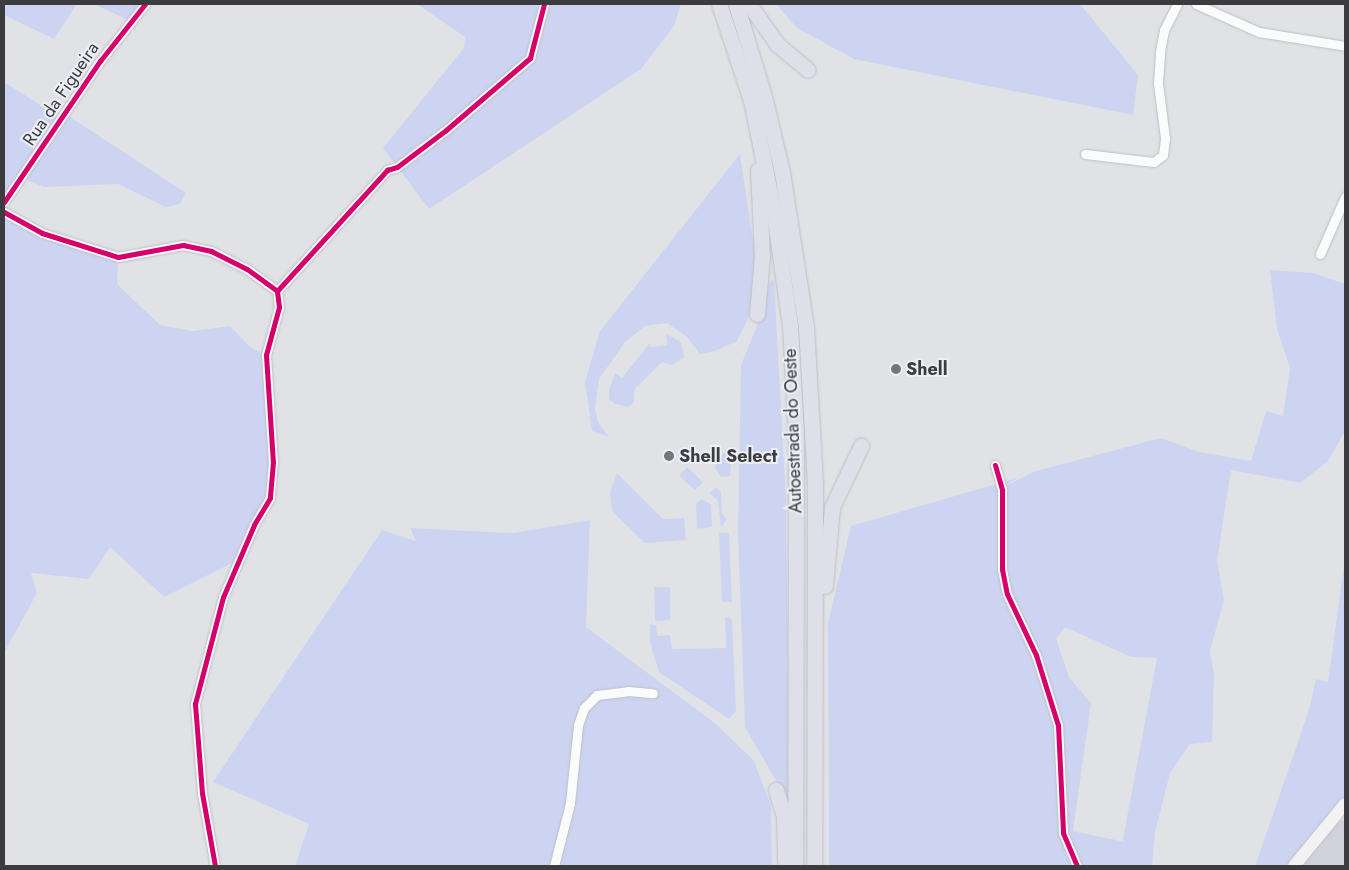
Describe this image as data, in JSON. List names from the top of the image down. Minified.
{"streets":{"highway":["Autoestrada do Oeste"],"street":["Rua da Figueira"]},"places":["Shell","Shell Select"]}
